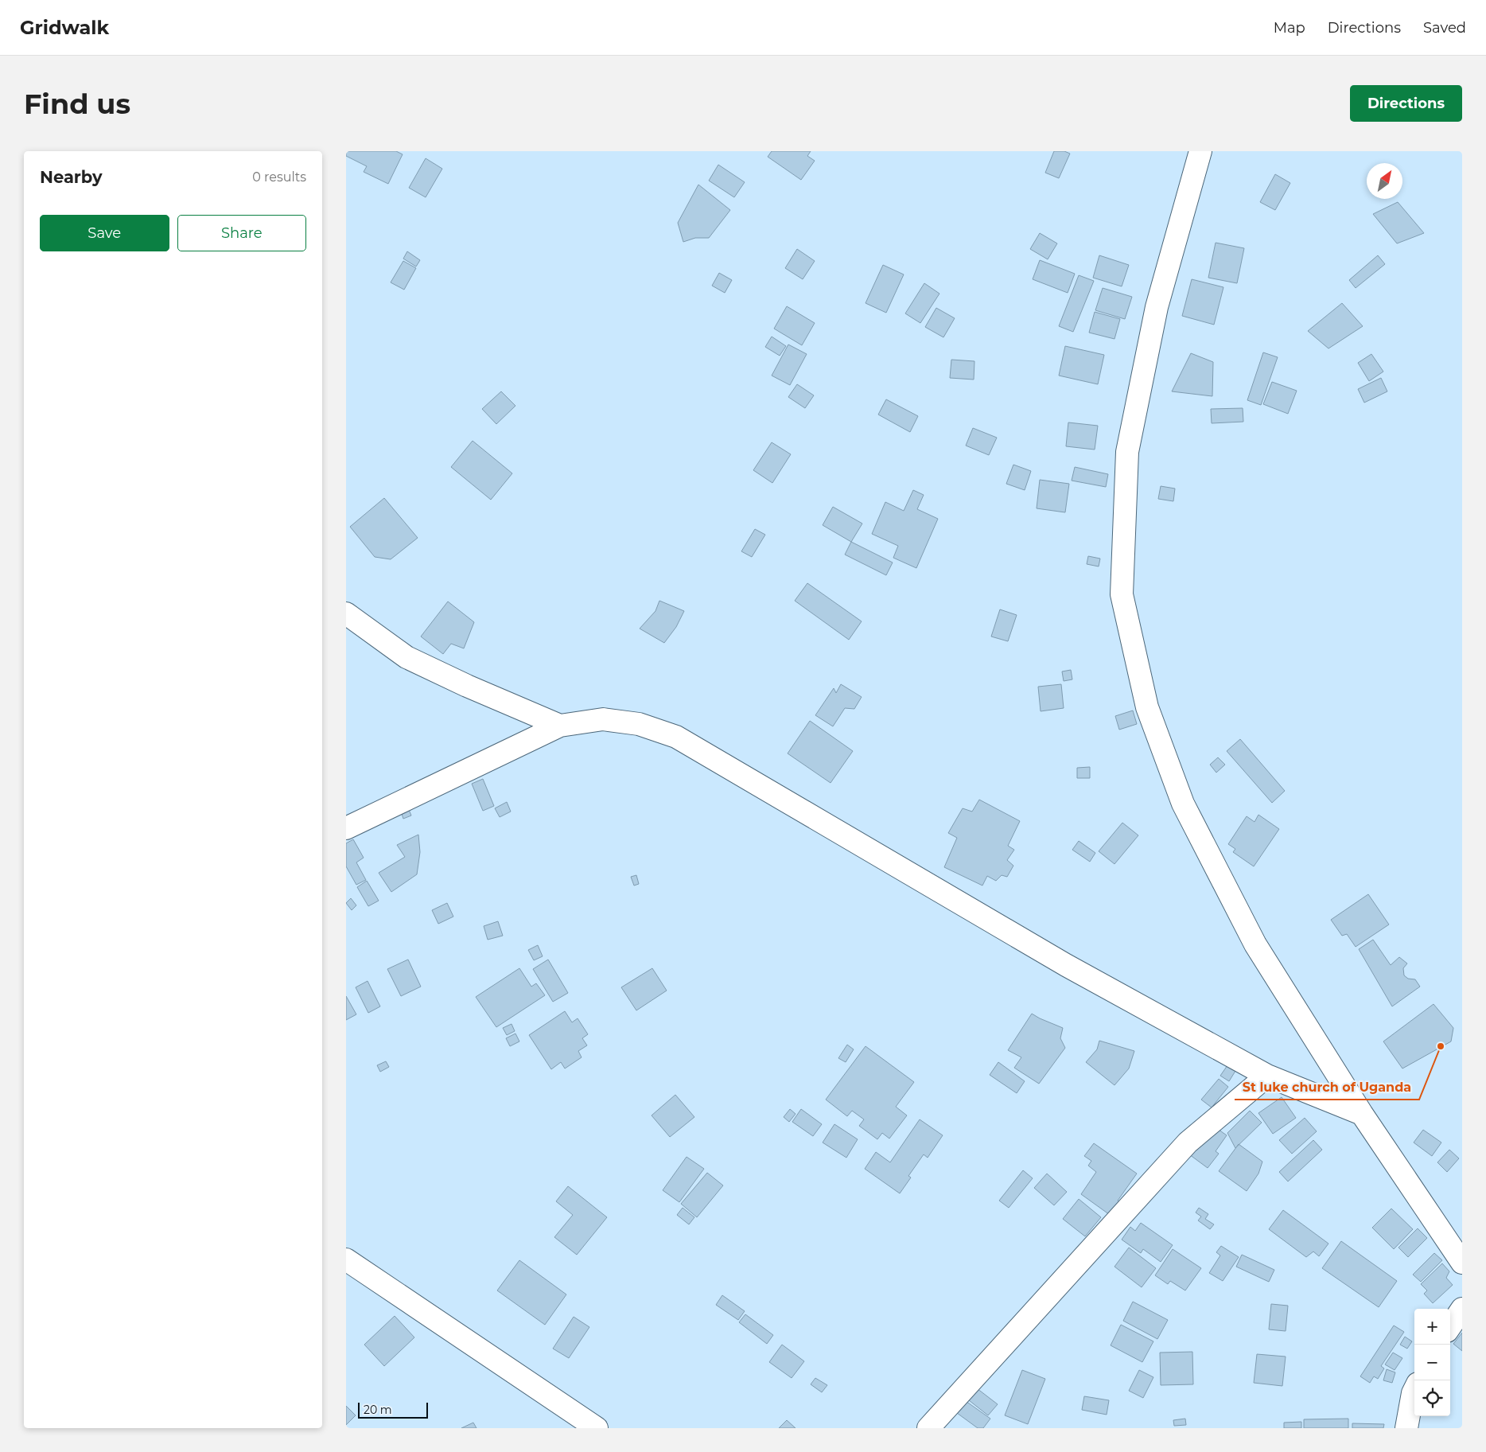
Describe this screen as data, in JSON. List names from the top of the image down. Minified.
{"places":["St luke church of Uganda"],"scale_bar":"20 m","north":"top right","page":{"header":"Gridwalk","nav":["Map","Directions","Saved"],"buttons":["Directions",["Save","Share"]],"title":"Find us","heading":["Nearby","0 results"],"map_buttons":["+","−"],"scale":"20 m"}}
